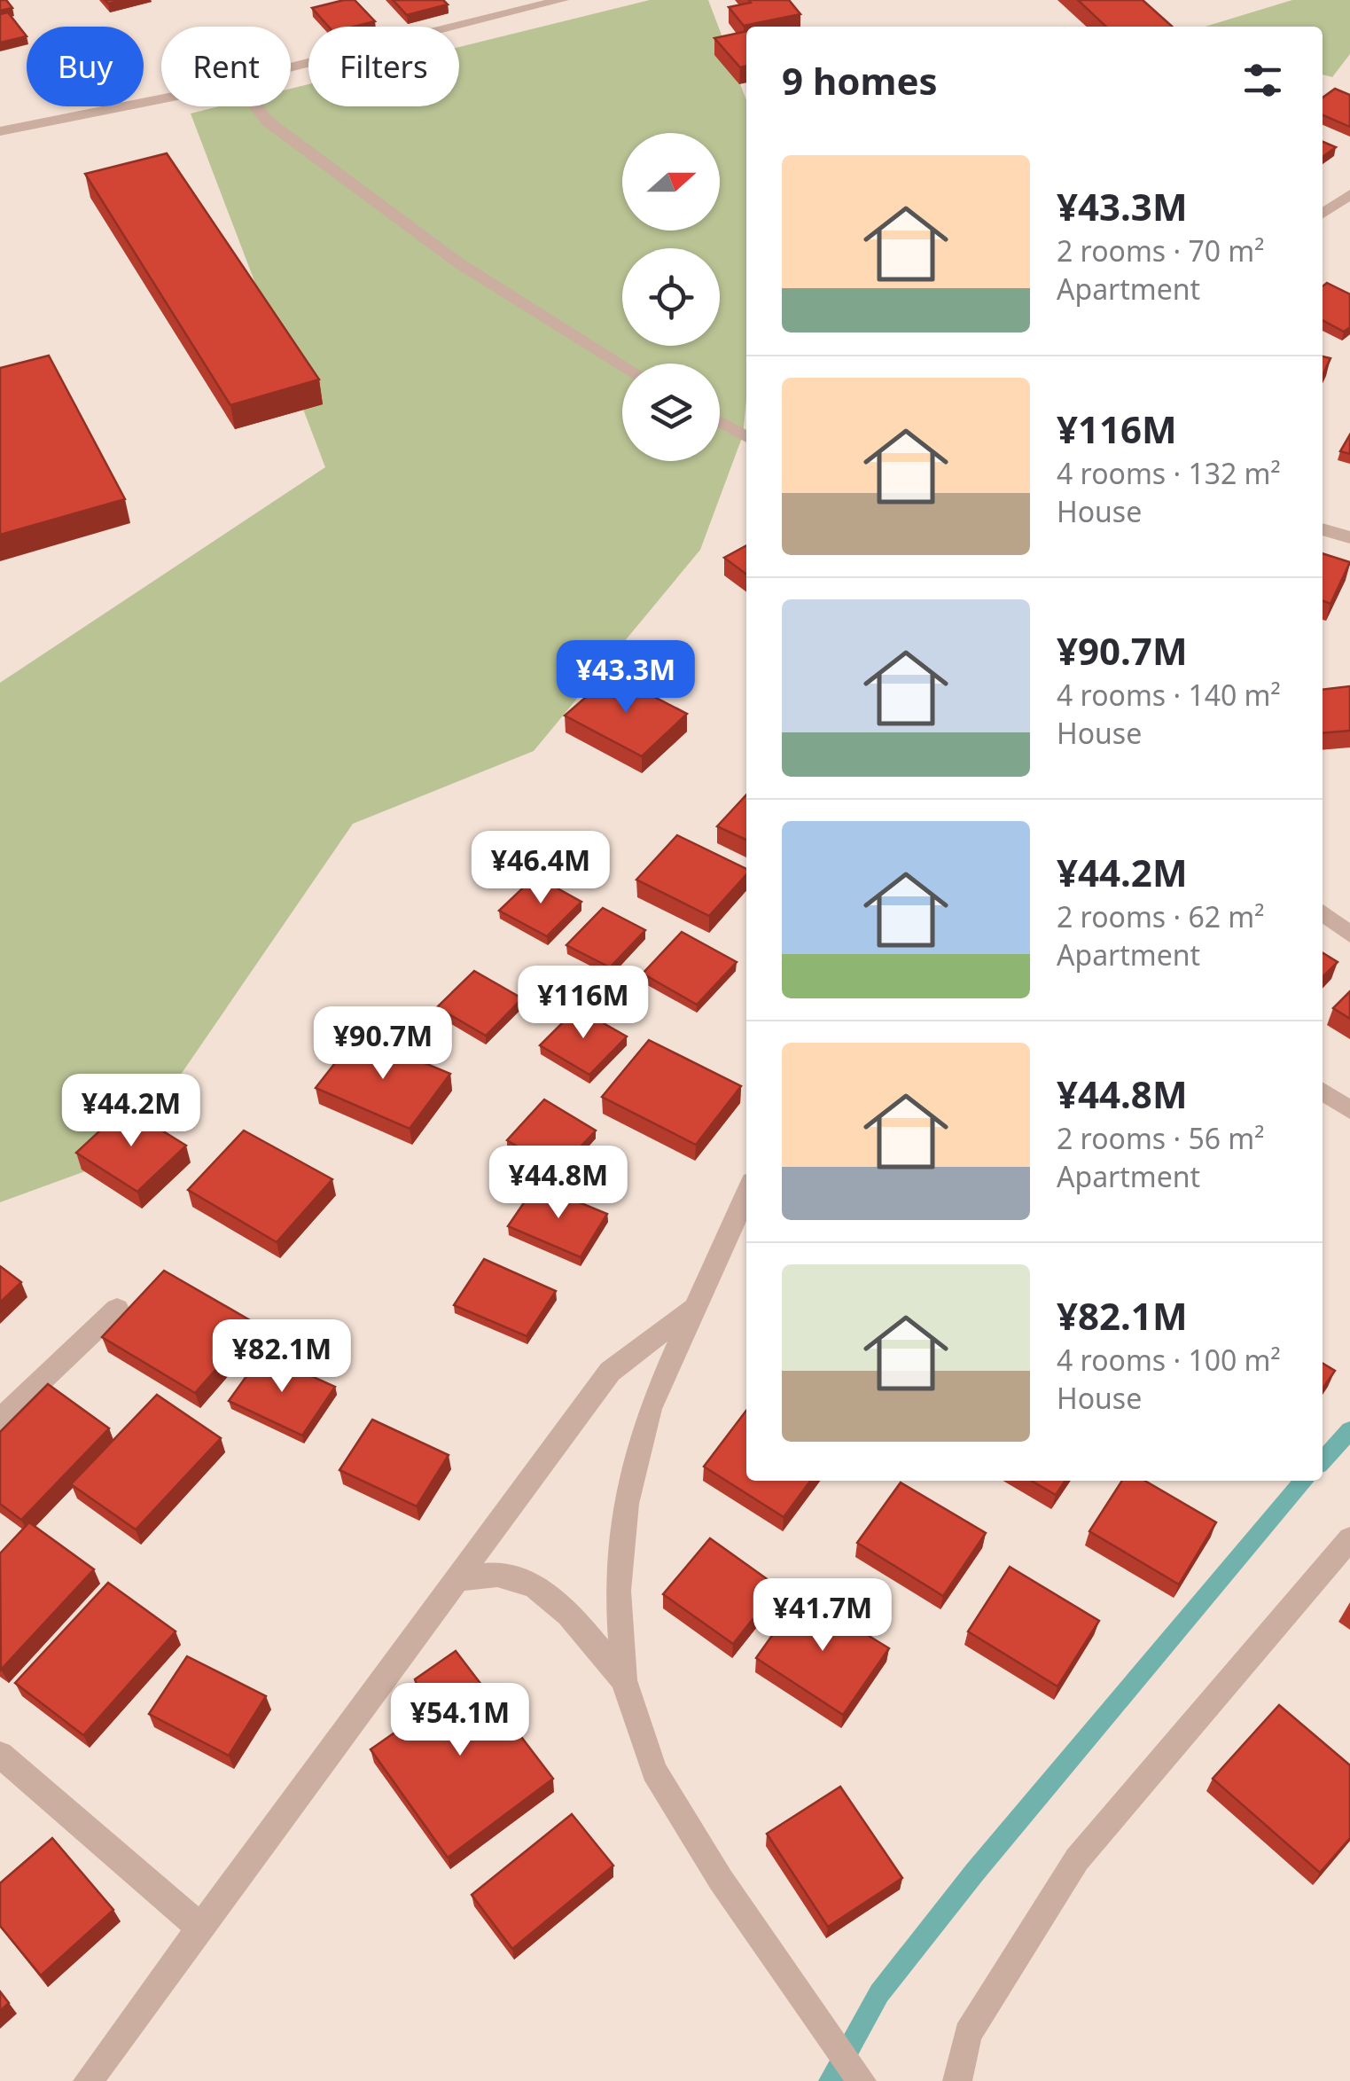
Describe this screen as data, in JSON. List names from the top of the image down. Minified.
{"north":"right","page":{"chip":["Buy","Rent","Filters"],"heading":"9 homes","list":[{"name":"¥43.3M","note":"2 rooms · 70 m² · Apartment"},{"name":"¥116M","note":"4 rooms · 132 m² · House"},{"name":"¥90.7M","note":"4 rooms · 140 m² · House"},{"name":"¥44.2M","note":"2 rooms · 62 m² · Apartment"},{"name":"¥44.8M","note":"2 rooms · 56 m² · Apartment"},{"name":"¥82.1M","note":"4 rooms · 100 m² · House"}],"price":["¥43.3M","¥46.4M","¥116M","¥90.7M","¥44.2M","¥44.8M","¥82.1M","¥41.7M","¥54.1M"]}}
